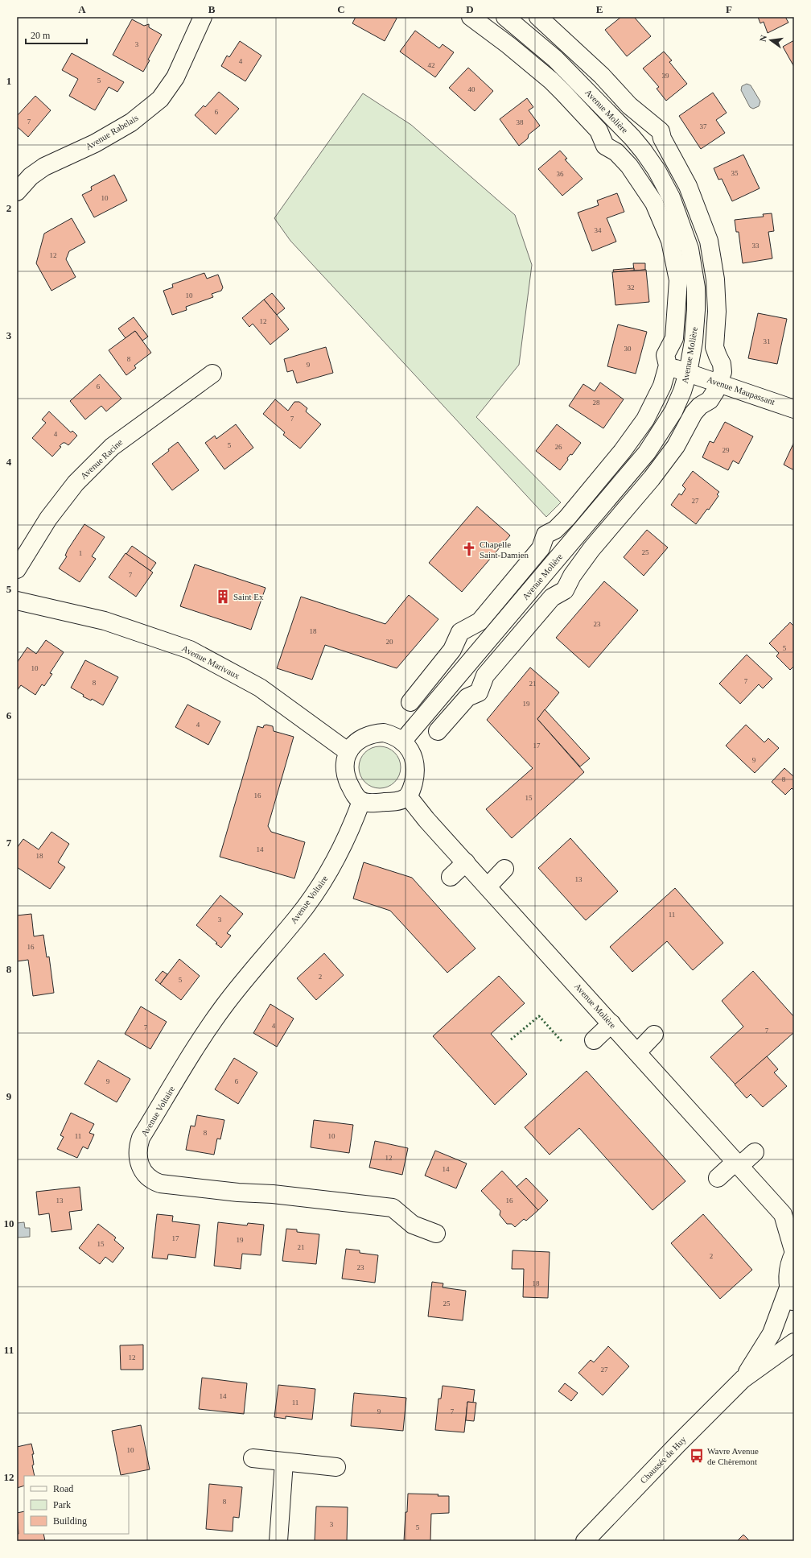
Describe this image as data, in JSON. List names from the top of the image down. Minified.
{"streets":{"street":["Avenue Molière","Avenue Rabelais","Avenue Maupassant","Avenue Racine","Avenue Marivaux","Avenue Voltaire","Chaussée de Huy"]},"crossings":[["Avenue Molière","Avenue Maupassant"],["Avenue Molière","Avenue Marivaux"],["Avenue Molière","Avenue Voltaire"],["Avenue Marivaux","Avenue Voltaire"]],"places":{"church":["Chapelle Saint-Damien"],"building":["Saint Ex"],"bus stop":["Wavre Avenue de Chèremont"]},"house_numbers":["3","4","42","39","5","40","6","7","38","37","35","36","10","34","33","12","32","10","12","31","30","8","9","6","28","7","4","5","26","29","27","25","1","7","23","18","20","5","10","7","8","21","19","4","17","9","8","16","15","14","18","13","11","3","16","2","5","4","7","7","9","6","8","11","10","12","14","13","16","17","19","15","21","2","23","18","25","12","27","14","11","9","7","10","8","3","5"],"legend":["Road","Park","Building"],"scale_bar":"20 m","north":"left","grid":{"columns":["A","B","C","D","E","F"],"rows":["1","2","3","4","5","6","7","8","9","10","11","12"]}}
